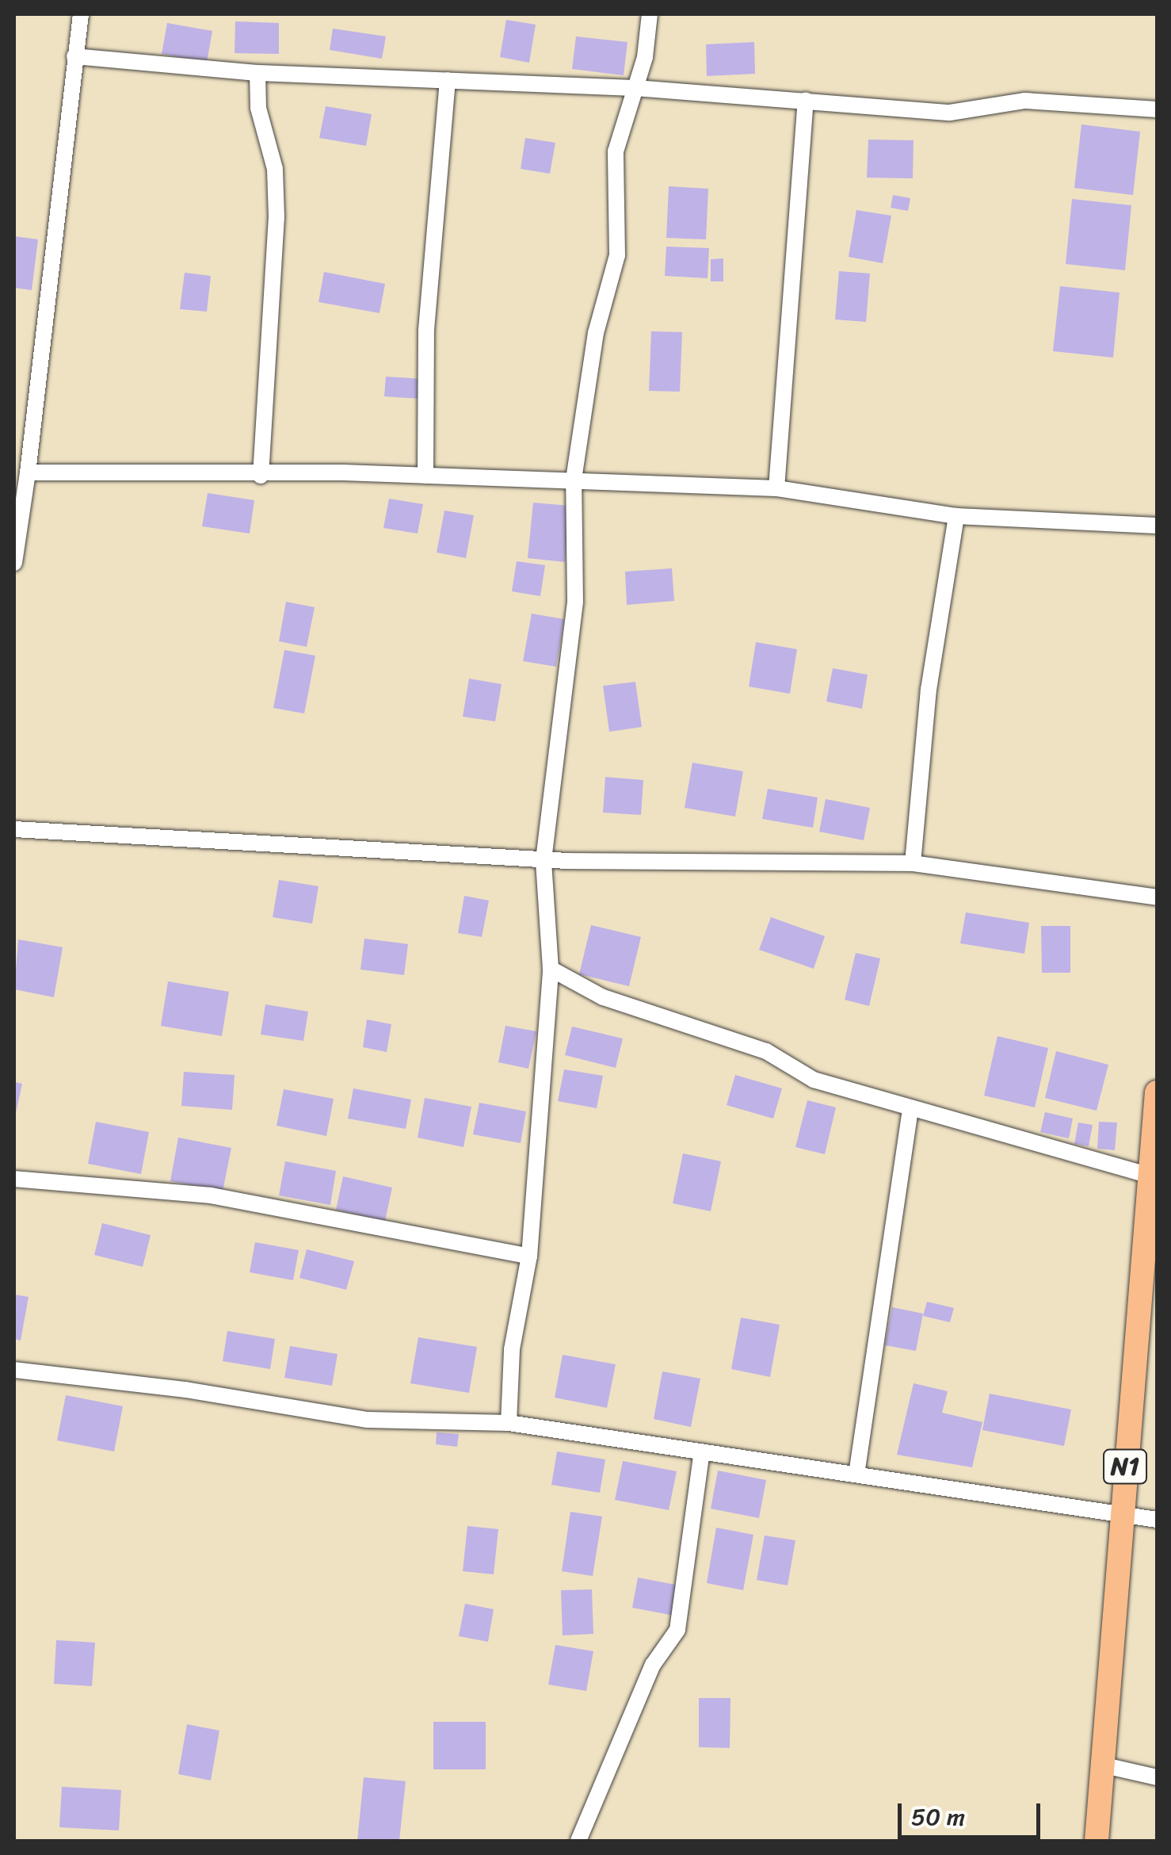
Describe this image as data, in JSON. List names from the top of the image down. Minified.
{"streets":{"main road":["N1"]},"scale_bar":"50 m"}
